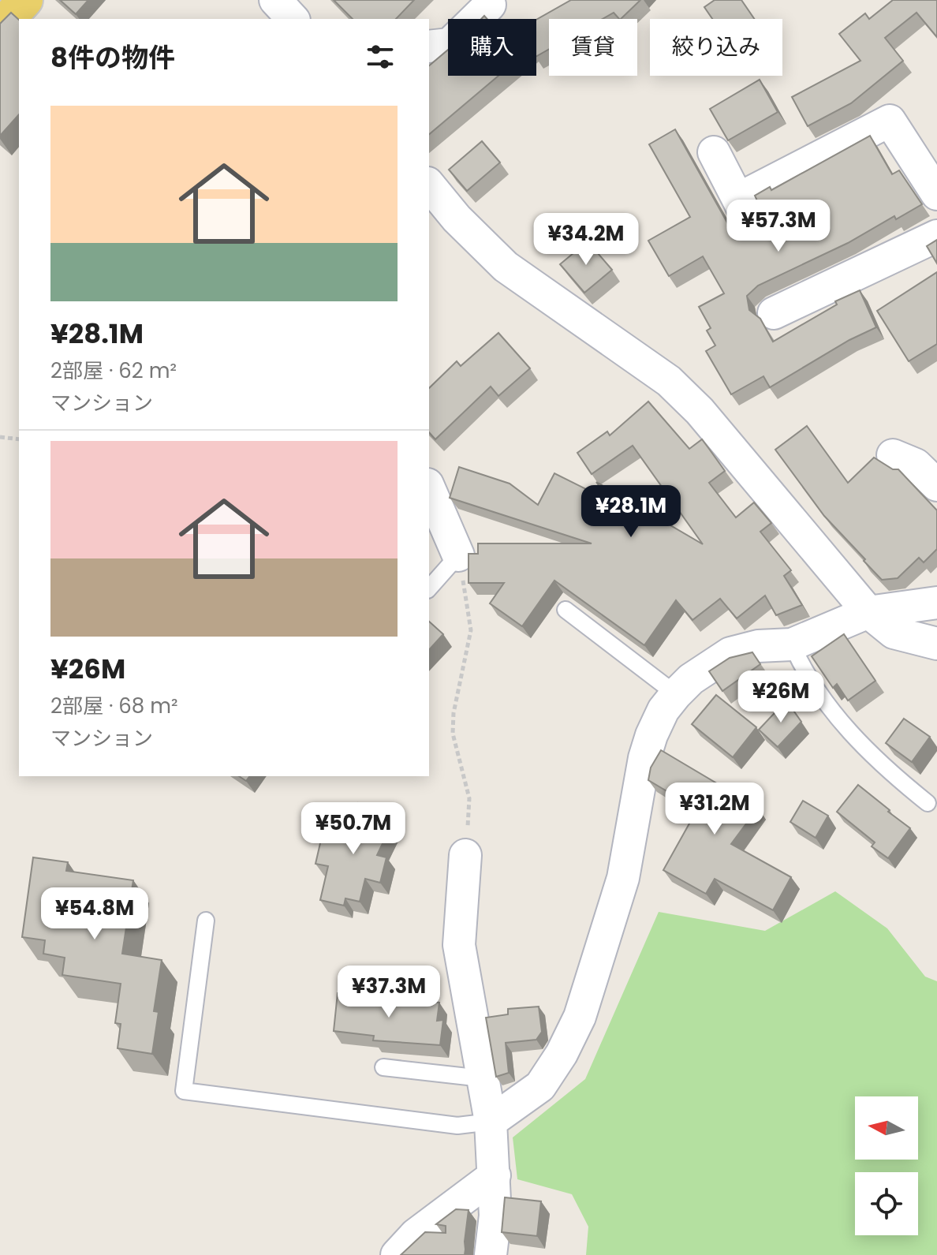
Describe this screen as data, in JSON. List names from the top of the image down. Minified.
{"north":"left","page":{"chip":["購入","賃貸","絞り込み"],"heading":"8件の物件","list":[{"name":"¥28.1M","note":"2部屋 · 62 m² · マンション"},{"name":"¥26M","note":"2部屋 · 68 m² · マンション"}],"price":["¥57.3M","¥34.2M","¥28.1M","¥26M","¥31.2M","¥50.7M","¥54.8M","¥37.3M"]}}
